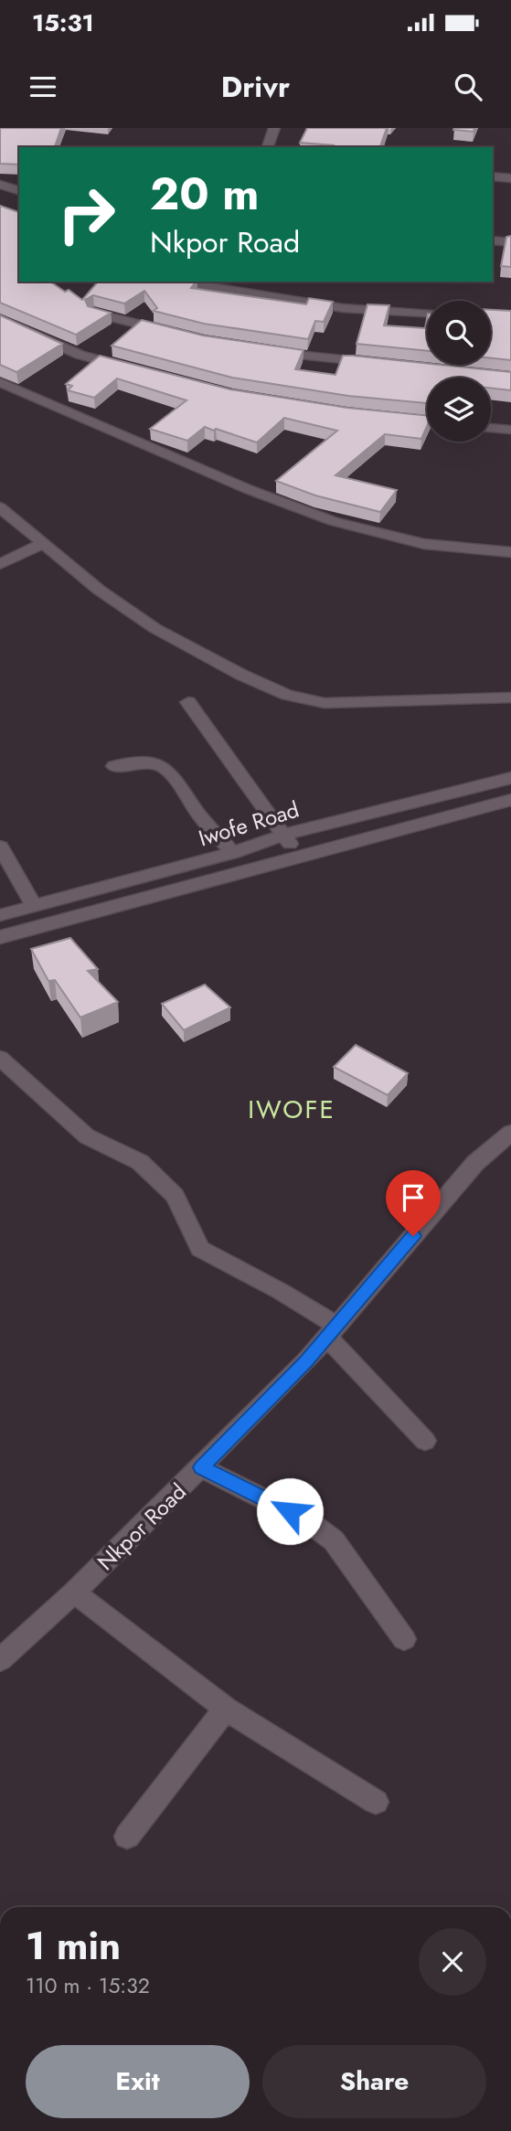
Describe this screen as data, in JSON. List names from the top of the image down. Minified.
{"streets":{"street":["Iwofe Road","Nkpor Road"]},"districts":["IWOFE"],"page":{"status":"15:31","header":"Drivr","turn":["20 m","Nkpor Road"],"heading":["1 min","110 m · 15:32"],"buttons":["Exit","Share"]}}
